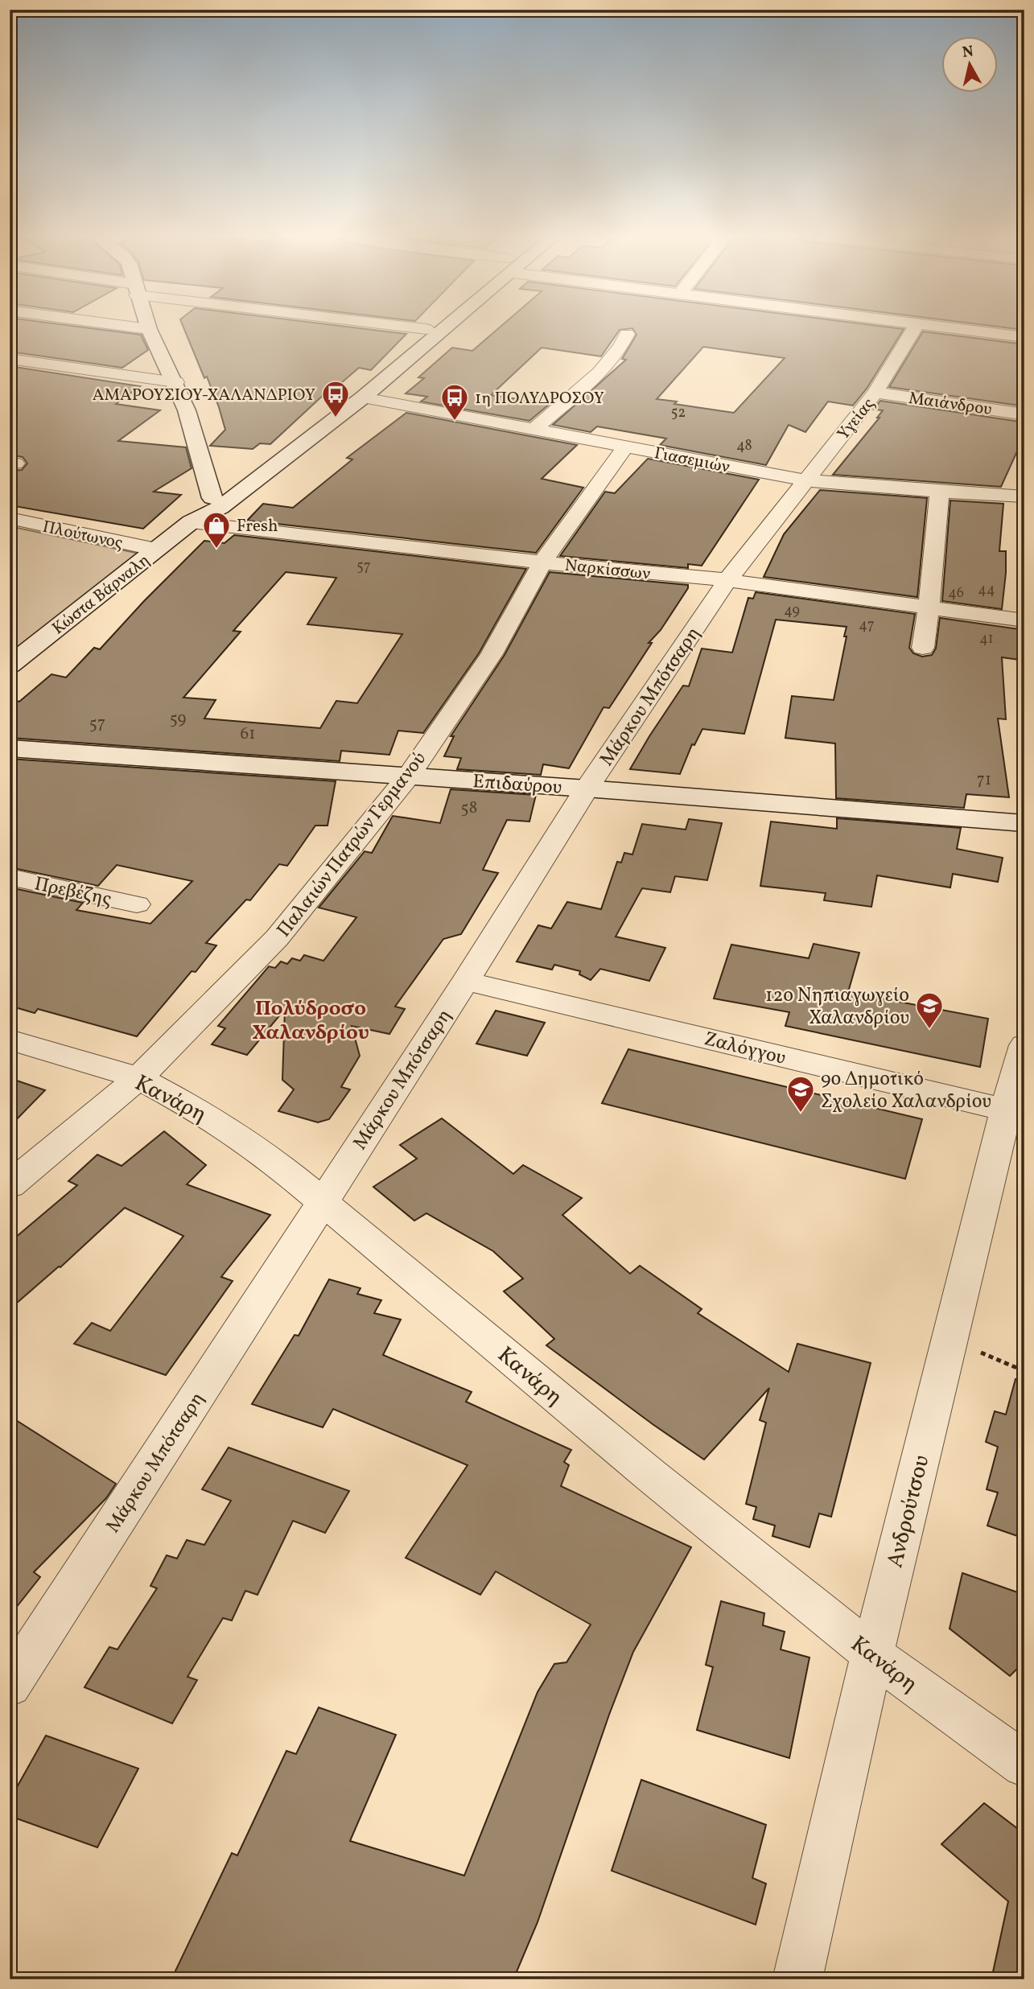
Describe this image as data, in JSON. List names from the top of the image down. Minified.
{"streets":{"street":["Μαιάνδρου","Υγείας","Γιασεμιών","Πλούτωνος","Ναρκίσσων","Κώστα Βάρναλη","Μάρκου Μπότσαρη","Επιδαύρου","Παλαιών Πατρών Γερμανού","Πρεβέζης","Ζαλόγγου","Κανάρη","Ανδρούτσου"]},"crossings":[["Μαιάνδρου","Υγείας"],["Υγείας","Γιασεμιών"],["Υγείας","Μάρκου Μπότσαρη"],["Γιασεμιών","Κώστα Βάρναλη"],["Γιασεμιών","Μάρκου Μπότσαρη"],["Γιασεμιών","Παλαιών Πατρών Γερμανού"],["Πλούτωνος","Κώστα Βάρναλη"],["Ναρκίσσων","Κώστα Βάρναλη"],["Ναρκίσσων","Μάρκου Μπότσαρη"],["Ναρκίσσων","Παλαιών Πατρών Γερμανού"],["Μάρκου Μπότσαρη","Επιδαύρου"],["Μάρκου Μπότσαρη","Ζαλόγγου"],["Μάρκου Μπότσαρη","Κανάρη"],["Επιδαύρου","Παλαιών Πατρών Γερμανού"],["Παλαιών Πατρών Γερμανού","Κανάρη"],["Ζαλόγγου","Ανδρούτσου"],["Κανάρη","Ανδρούτσου"]],"districts":["Πολύδροσο Χαλανδρίου"],"places":{"bus stop":["ΑΜΑΡΟΥΣΙΟΥ-ΧΑΛΑΝΔΡΙΟΥ","1η ΠΟΛΥΔΡΟΣΟΥ"],"shop":["Fresh"],"school or university":["12ο Νηπιαγωγείο Χαλανδρίου","9ο Δημοτικό Σχολείο Χαλανδρίου"]},"house_numbers":["52","48","57","44","46","49","47","41","59","57","61","71","58"],"north":"top"}
